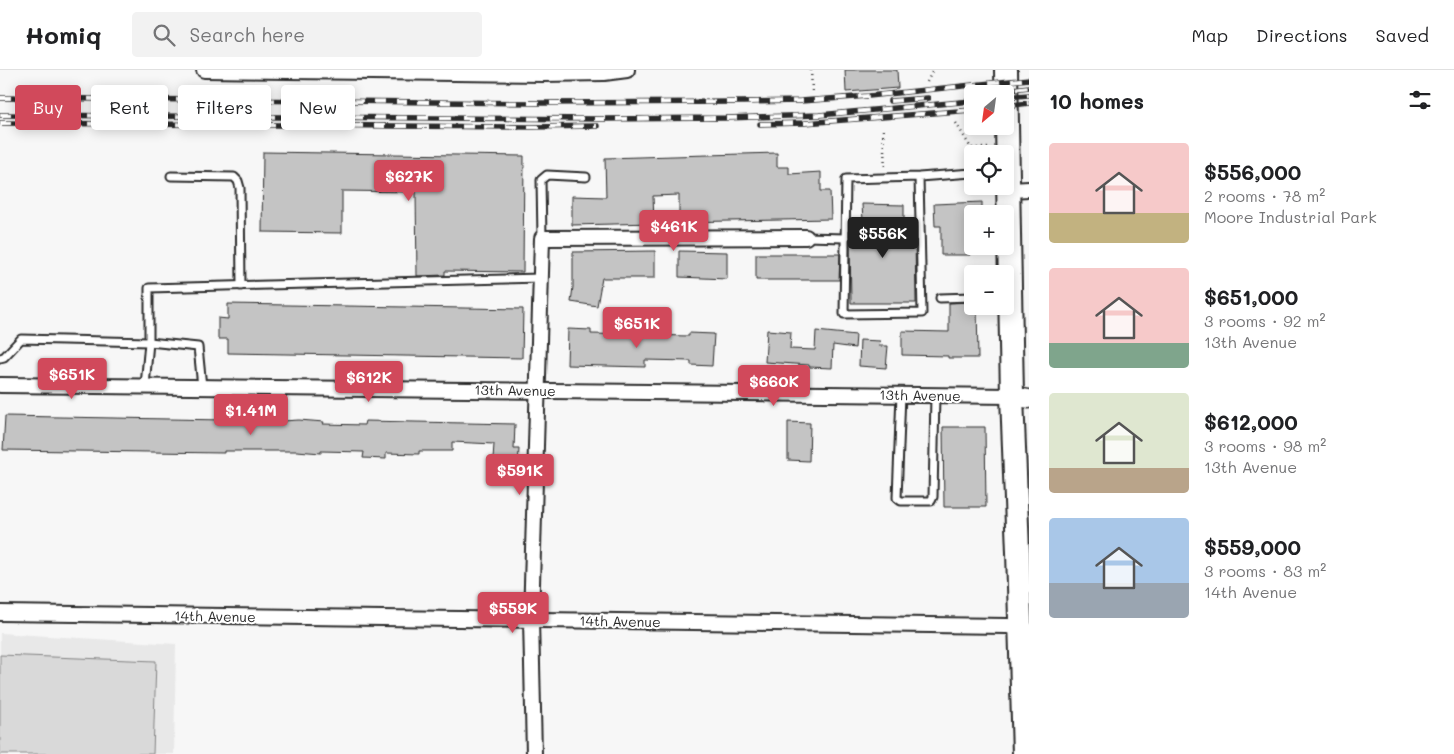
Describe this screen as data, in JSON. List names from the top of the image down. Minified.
{"streets":{"street":["13th Avenue","14th Avenue"]},"north":"bottom left","page":{"header":"Homiq","search":"Search here","nav":["Map","Directions","Saved"],"heading":"10 homes","map_buttons":["+","−"],"chip":["Buy","Rent","Filters","New"],"list":[{"name":"$556,000","note":"2 rooms · 78 m² · Moore Industrial Park"},{"name":"$651,000","note":"3 rooms · 92 m² · 13th Avenue"},{"name":"$612,000","note":"3 rooms · 98 m² · 13th Avenue"},{"name":"$559,000","note":"3 rooms · 83 m² · 14th Avenue"}],"price":["$627K","$461K","$556K","$651K","$651K","$612K","$660K","$1.41M","$591K","$559K"]}}
